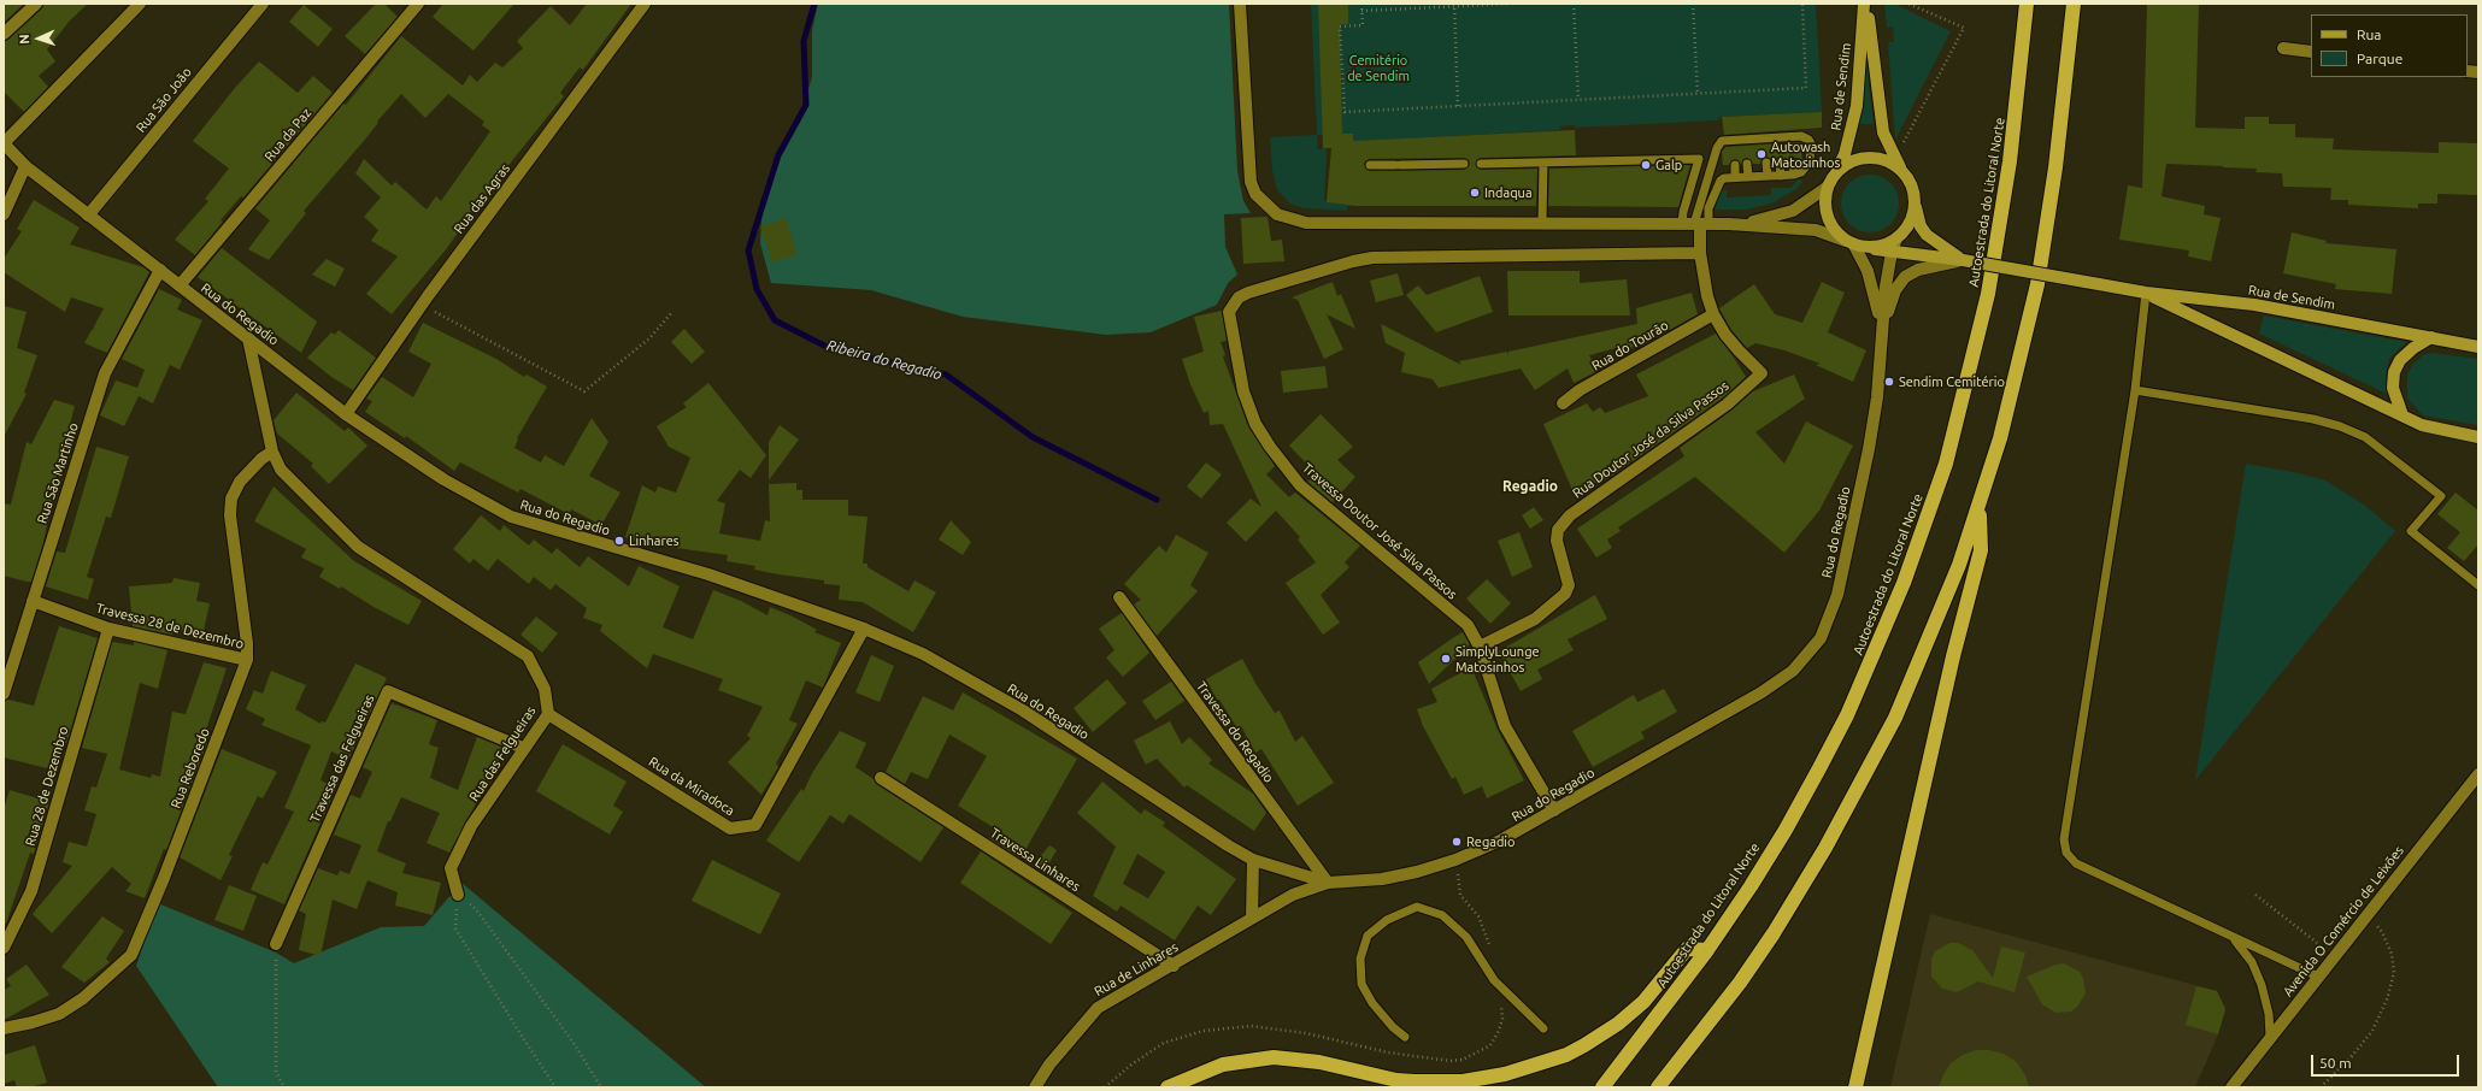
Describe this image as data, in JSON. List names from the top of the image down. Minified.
{"streets":{"highway":["Autoestrada do Litoral Norte"],"main road":["Rua de Sendim"],"street":["Rua São João","Rua da Paz","Rua das Agras","Rua do Regadio","Rua do Tourão","Rua Doutor José da Silva Passos","Rua São Martinho","Travessa Doutor José Silva Passos","Travessa 28 de Dezembro","Travessa do Regadio","Rua das Felgueiras","Travessa das Felgueiras","Rua Reboredo","Rua 28 de Dezembro","Rua da Miradoca","Travessa Linhares","Avenida O Comércio de Leixões","Rua de Linhares"]},"crossings":[["Rua de Sendim","Rua do Regadio"],["Rua São João","Rua do Regadio"],["Rua da Paz","Rua do Regadio"],["Rua das Agras","Rua do Regadio"],["Rua do Regadio","Rua São Martinho"],["Rua do Regadio","Travessa Doutor José Silva Passos"],["Rua do Regadio","Travessa do Regadio"],["Rua do Regadio","Rua das Felgueiras"],["Rua do Regadio","Rua da Miradoca"],["Rua do Regadio","Rua de Linhares"],["Rua do Tourão","Rua Doutor José da Silva Passos"],["Rua Doutor José da Silva Passos","Travessa Doutor José Silva Passos"],["Rua São Martinho","Travessa 28 de Dezembro"],["Travessa 28 de Dezembro","Rua Reboredo"],["Travessa 28 de Dezembro","Rua 28 de Dezembro"],["Travessa do Regadio","Rua de Linhares"],["Rua das Felgueiras","Travessa das Felgueiras"],["Rua das Felgueiras","Rua Reboredo"],["Rua das Felgueiras","Rua da Miradoca"],["Travessa Linhares","Rua de Linhares"]],"districts":["Regadio"],"water":["Ribeira do Regadio"],"parks":["Cemitério de Sendim"],"places":["Autowash Matosinhos","Galp","Indaqua","Sendim Cemitério","Linhares","SimplyLounge Matosinhos","Regadio"],"legend":["Rua","Parque"],"scale_bar":"50 m","north":"left"}
